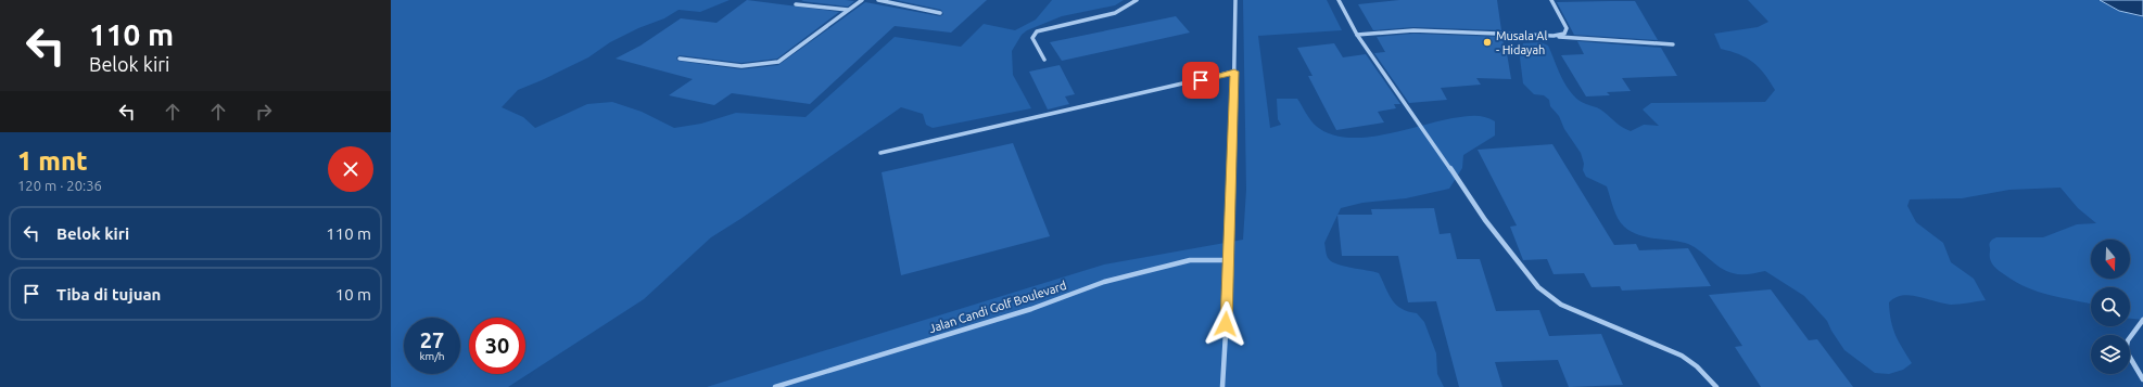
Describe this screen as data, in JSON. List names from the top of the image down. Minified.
{"streets":{"street":["Jalan Candi Golf Boulevard"]},"places":["Musala Al - Hidayah"],"north":"bottom","page":{"turn":["110 m","Belok kiri"],"heading":["1 mnt","120 m · 20:36"],"list":[{"name":"Belok kiri","value":"110 m"},{"name":"Tiba di tujuan","value":"10 m"}],"speed":"27 km/h","limit":"30"}}
